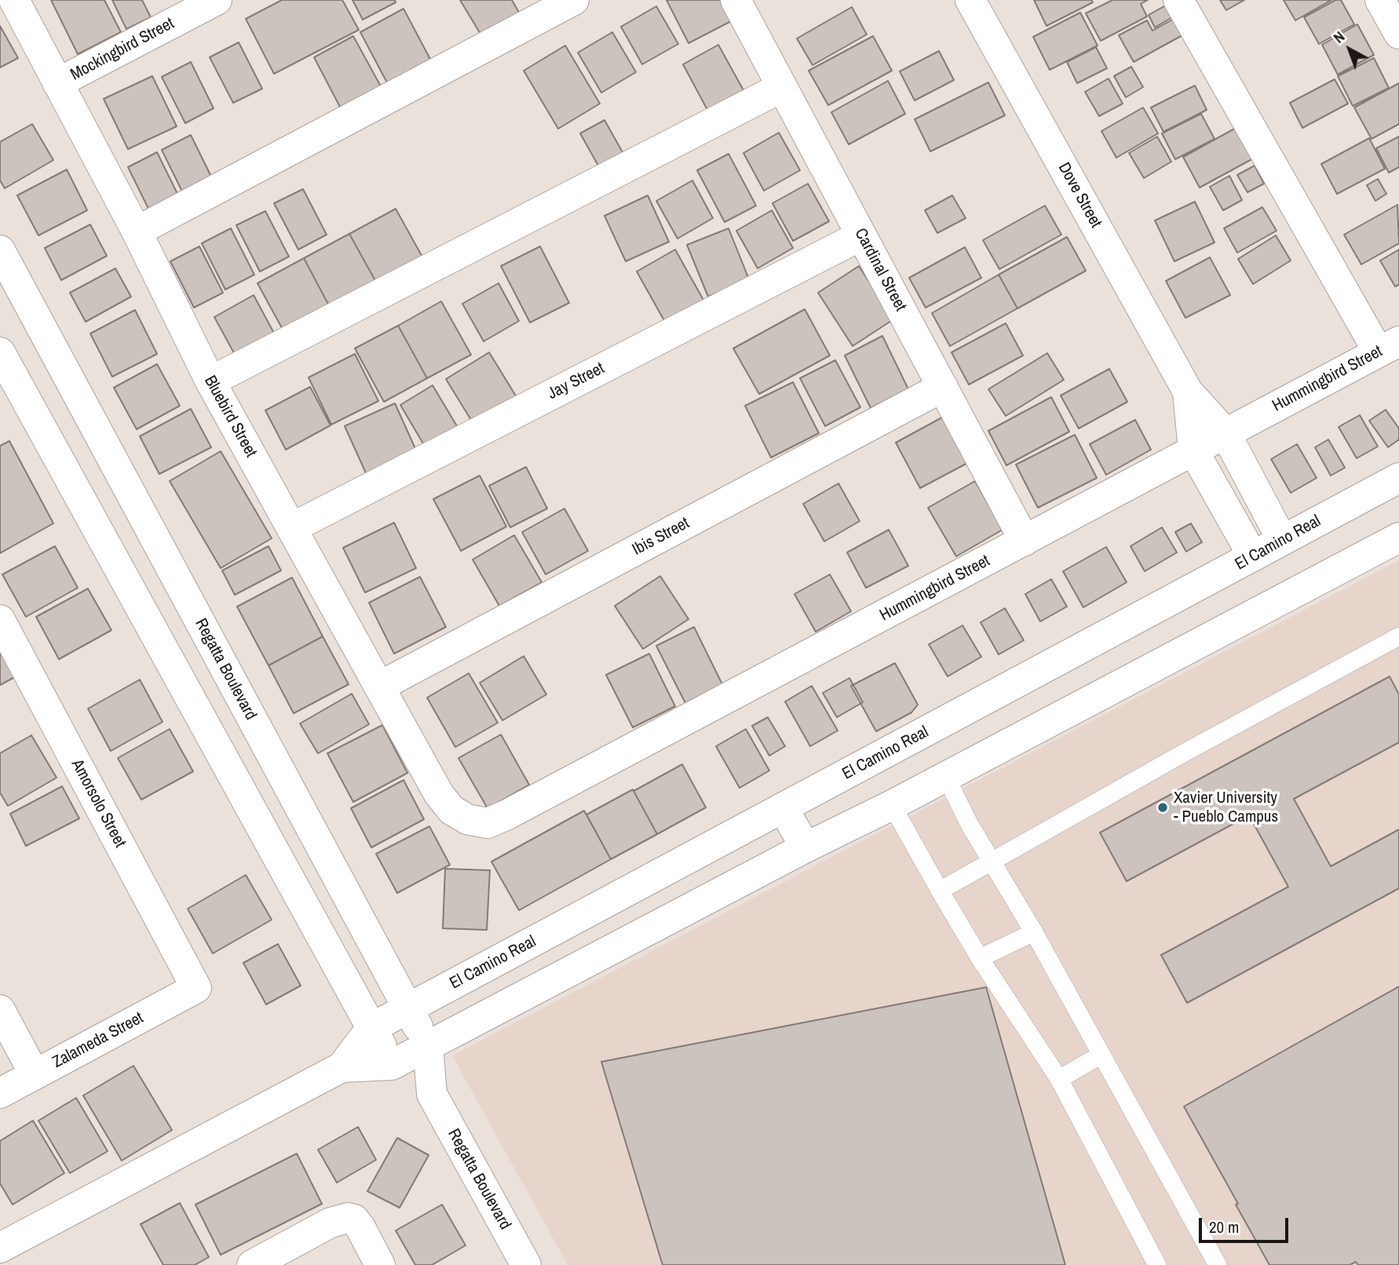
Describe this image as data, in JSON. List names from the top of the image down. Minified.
{"streets":{"street":["Mockingbird Street","Dove Street","Cardinal Street","Hummingbird Street","Jay Street","Bluebird Street","Ibis Street","El Camino Real","Regatta Boulevard","Amorsolo Street","Zalameda Street"]},"crossings":[["Mockingbird Street","Bluebird Street"],["Dove Street","Hummingbird Street"],["Dove Street","El Camino Real"],["Cardinal Street","Hummingbird Street"],["Cardinal Street","Jay Street"],["Cardinal Street","Ibis Street"],["Hummingbird Street","Bluebird Street"],["Jay Street","Bluebird Street"],["Bluebird Street","Ibis Street"],["El Camino Real","Regatta Boulevard"],["Amorsolo Street","Zalameda Street"]],"places":["Xavier University - Pueblo Campus"],"scale_bar":"20 m","north":"top left"}
